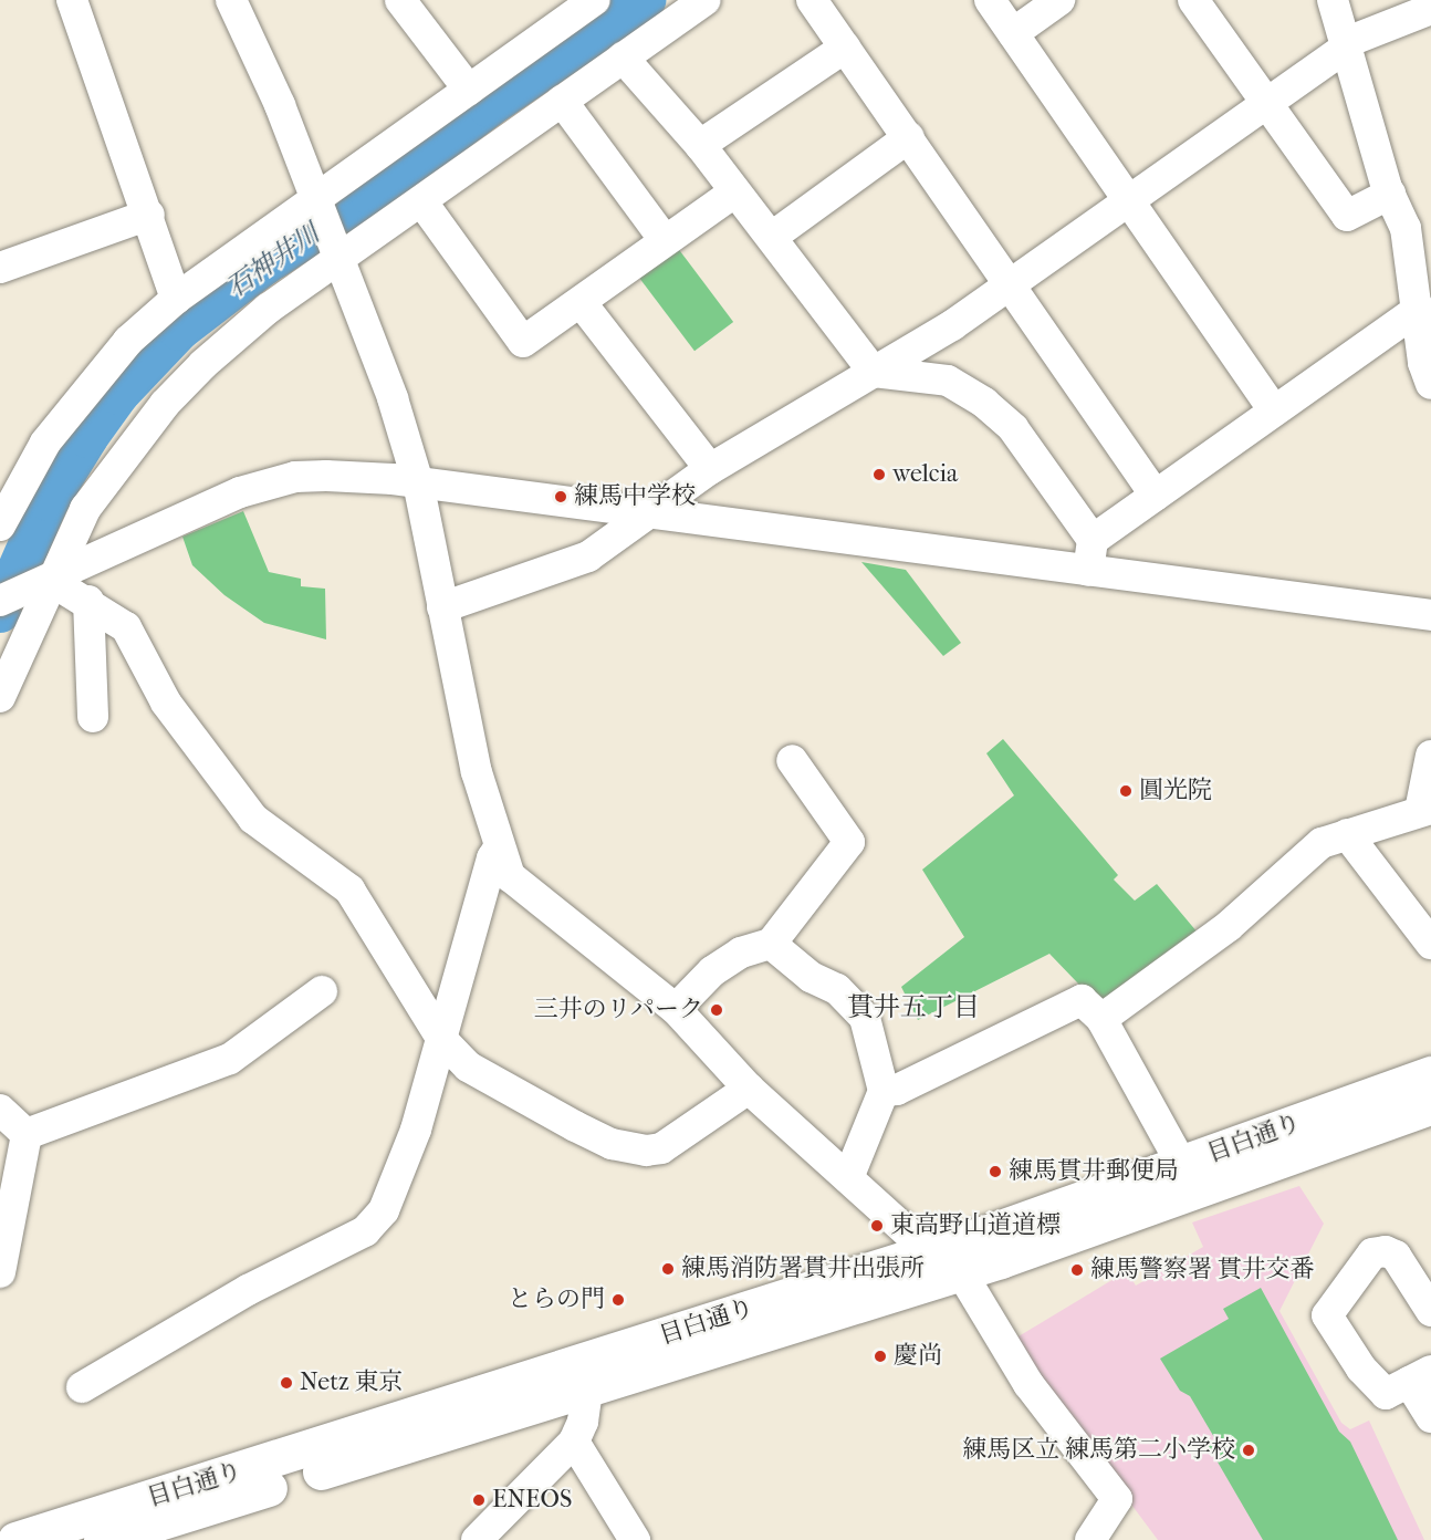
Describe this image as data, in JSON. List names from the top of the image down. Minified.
{"streets":{"main road":["目白通り"]},"districts":["貫井五丁目"],"water":["石神井川"],"places":["welcia","練馬中学校","圓光院","三井のリパーク","練馬貫井郵便局","東高野山道道標","練馬消防署貫井出張所","練馬警察署 貫井交番","とらの門","慶尚","Netz 東京","練馬区立 練馬第二小学校","ENEOS"]}
